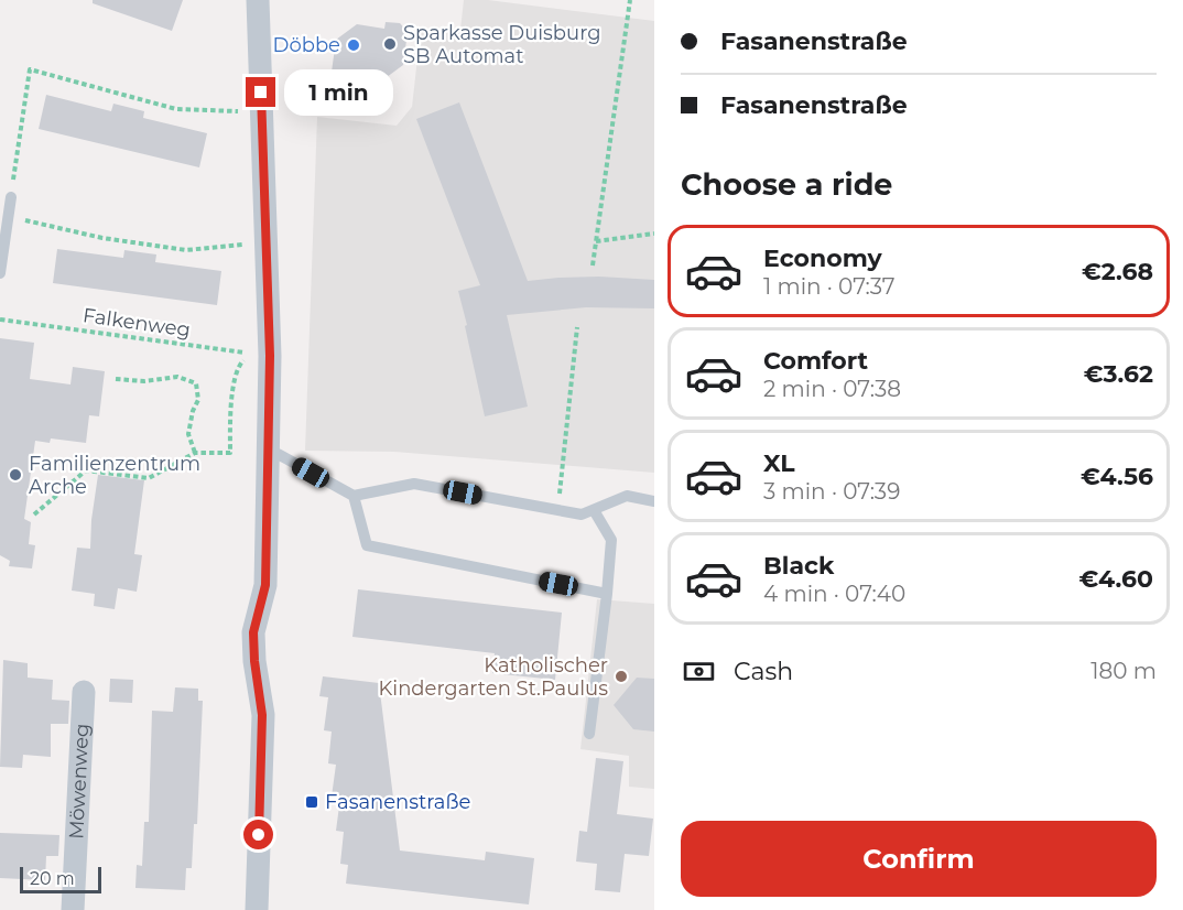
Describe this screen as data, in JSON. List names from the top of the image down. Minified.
{"streets":{"street":["Möwenweg"],"path":["Falkenweg"]},"places":{"other":["Sparkasse Duisburg SB Automat","Döbbe","Familienzentrum Arche","Katholischer Kindergarten St.Paulus"],"transit":["Fasanenstraße"]},"scale_bar":"20 m","page":{"banner":["Fasanenstraße","Fasanenstraße"],"bubble":"1 min","heading":"Choose a ride","list":[{"name":"Economy","note":"1 min · 07:37","value":"€2.68"},{"name":"Comfort","note":"2 min · 07:38","value":"€3.62"},{"name":"XL","note":"3 min · 07:39","value":"€4.56"},{"name":"Black","note":"4 min · 07:40","value":"€4.60"}],"pay":["Cash","180 m"],"buttons":"Confirm","scale":"20 m"}}
